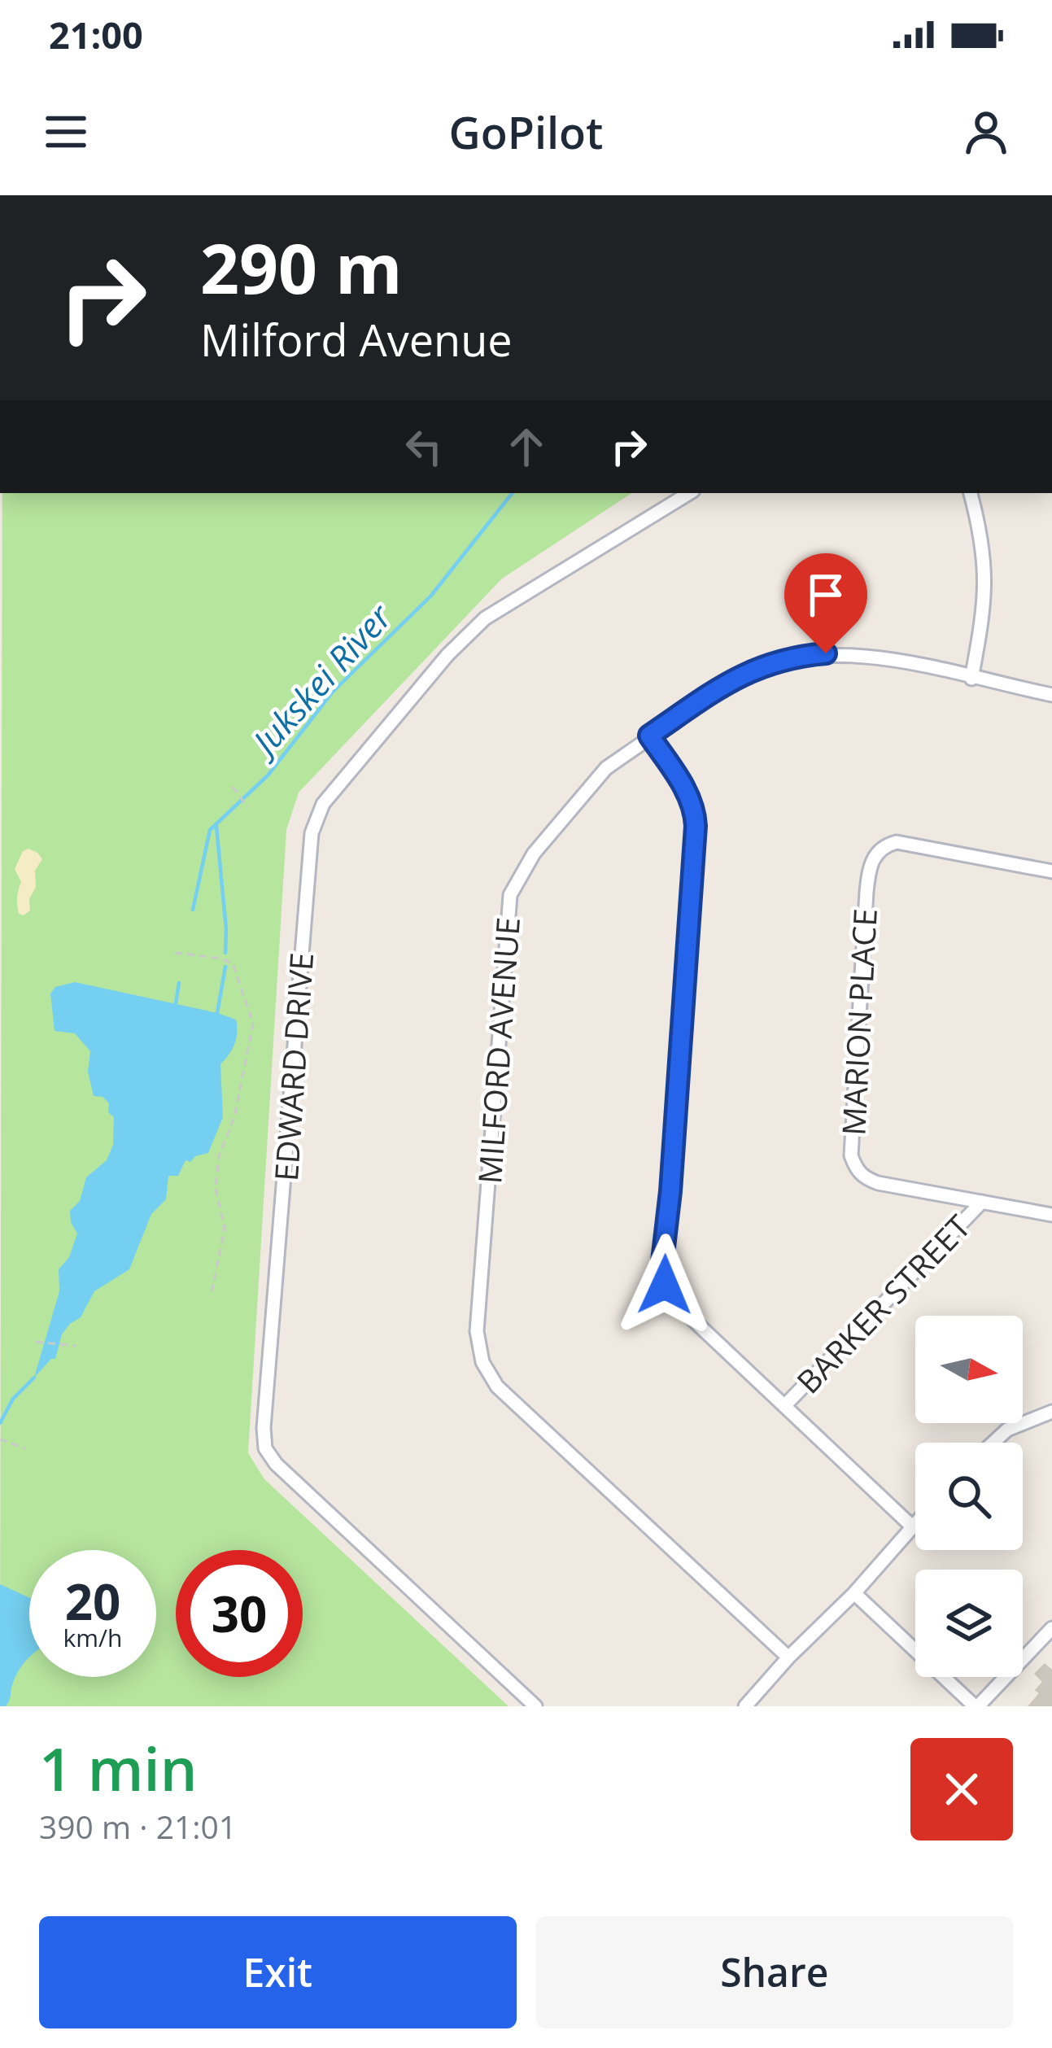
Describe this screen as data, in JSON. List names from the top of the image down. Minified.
{"streets":{"street":["MARION PLACE","MILFORD AVENUE","EDWARD DRIVE","BARKER STREET"]},"crossings":[["MARION PLACE","BARKER STREET"]],"water":["Jukskei River"],"north":"right","page":{"status":"21:00","header":"GoPilot","turn":["290 m","Milford Avenue"],"speed":"20 km/h","limit":"30","heading":["1 min","390 m · 21:01"],"buttons":["Exit","Share"]}}
